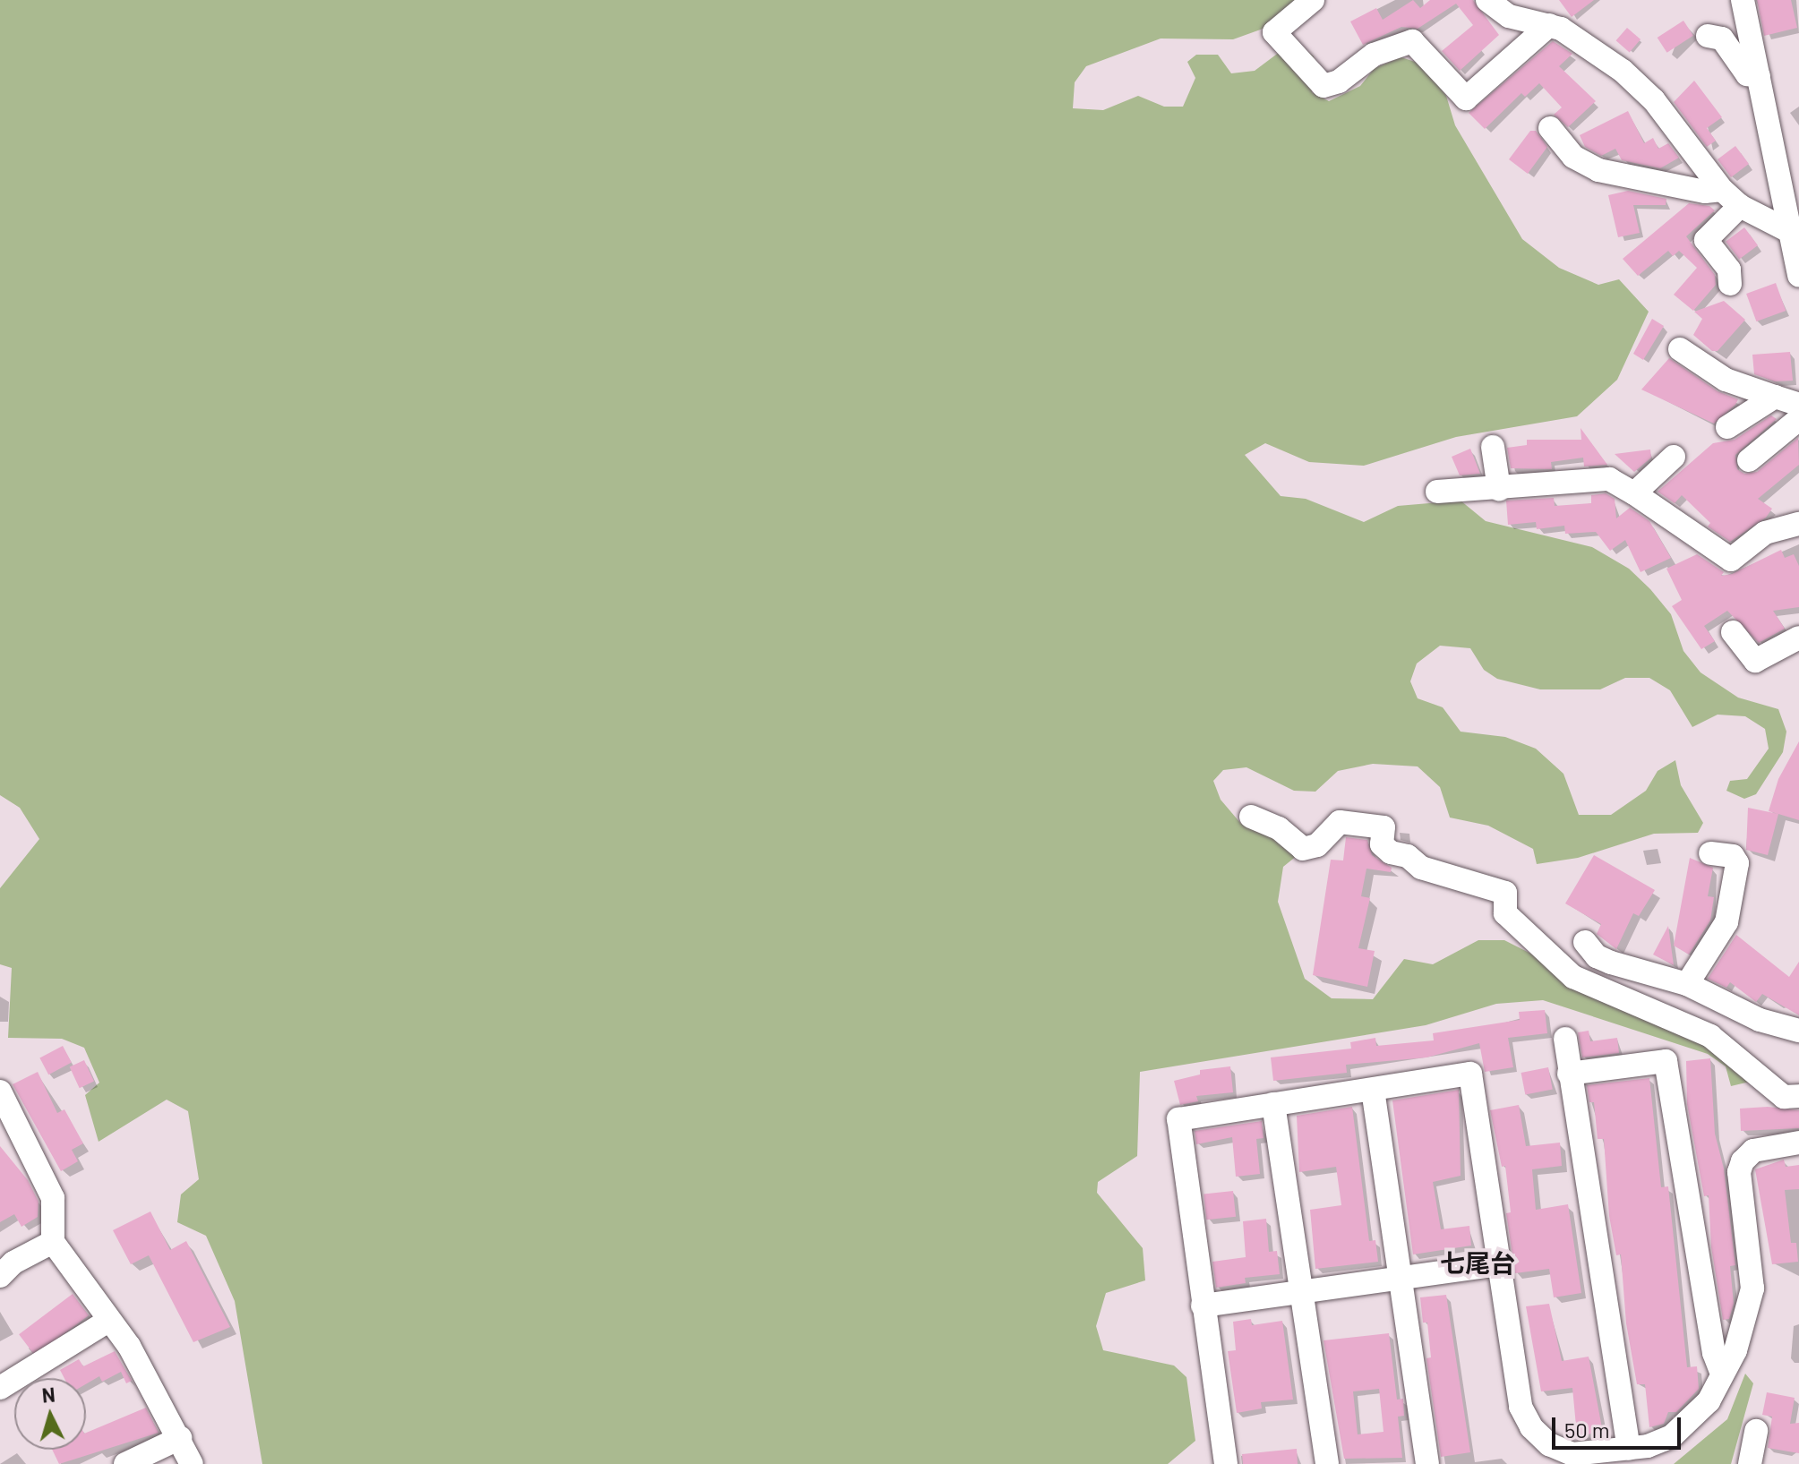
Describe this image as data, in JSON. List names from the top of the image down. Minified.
{"districts":["七尾台"],"scale_bar":"50 m","north":"top"}
